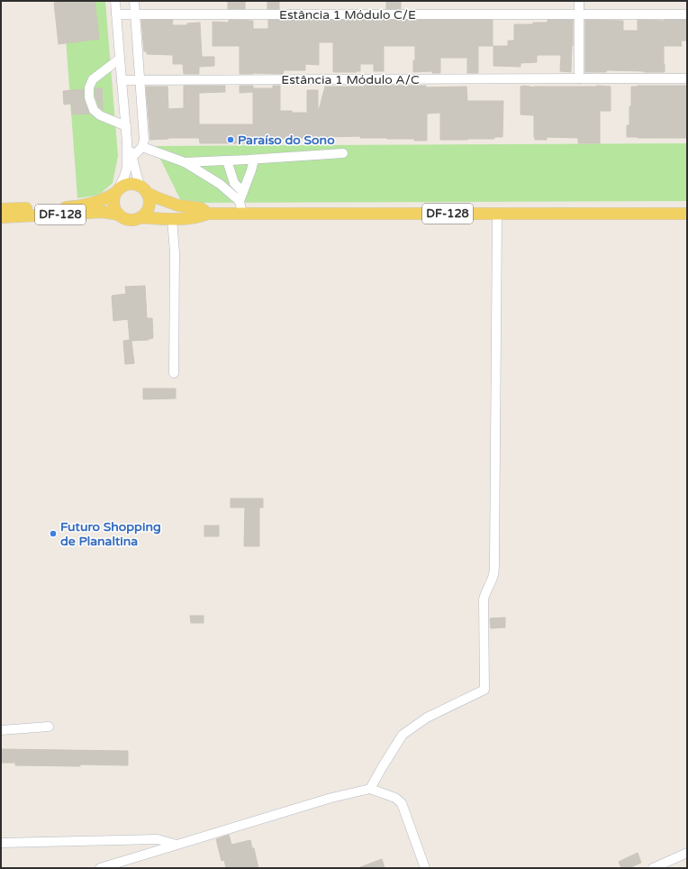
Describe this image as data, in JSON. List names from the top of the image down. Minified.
{"streets":{"main road":["DF-128"],"street":["Estância 1 Módulo C/E","Estância 1 Módulo A/C"]},"places":["Paraíso do Sono","Futuro Shopping de Planaltina"]}
